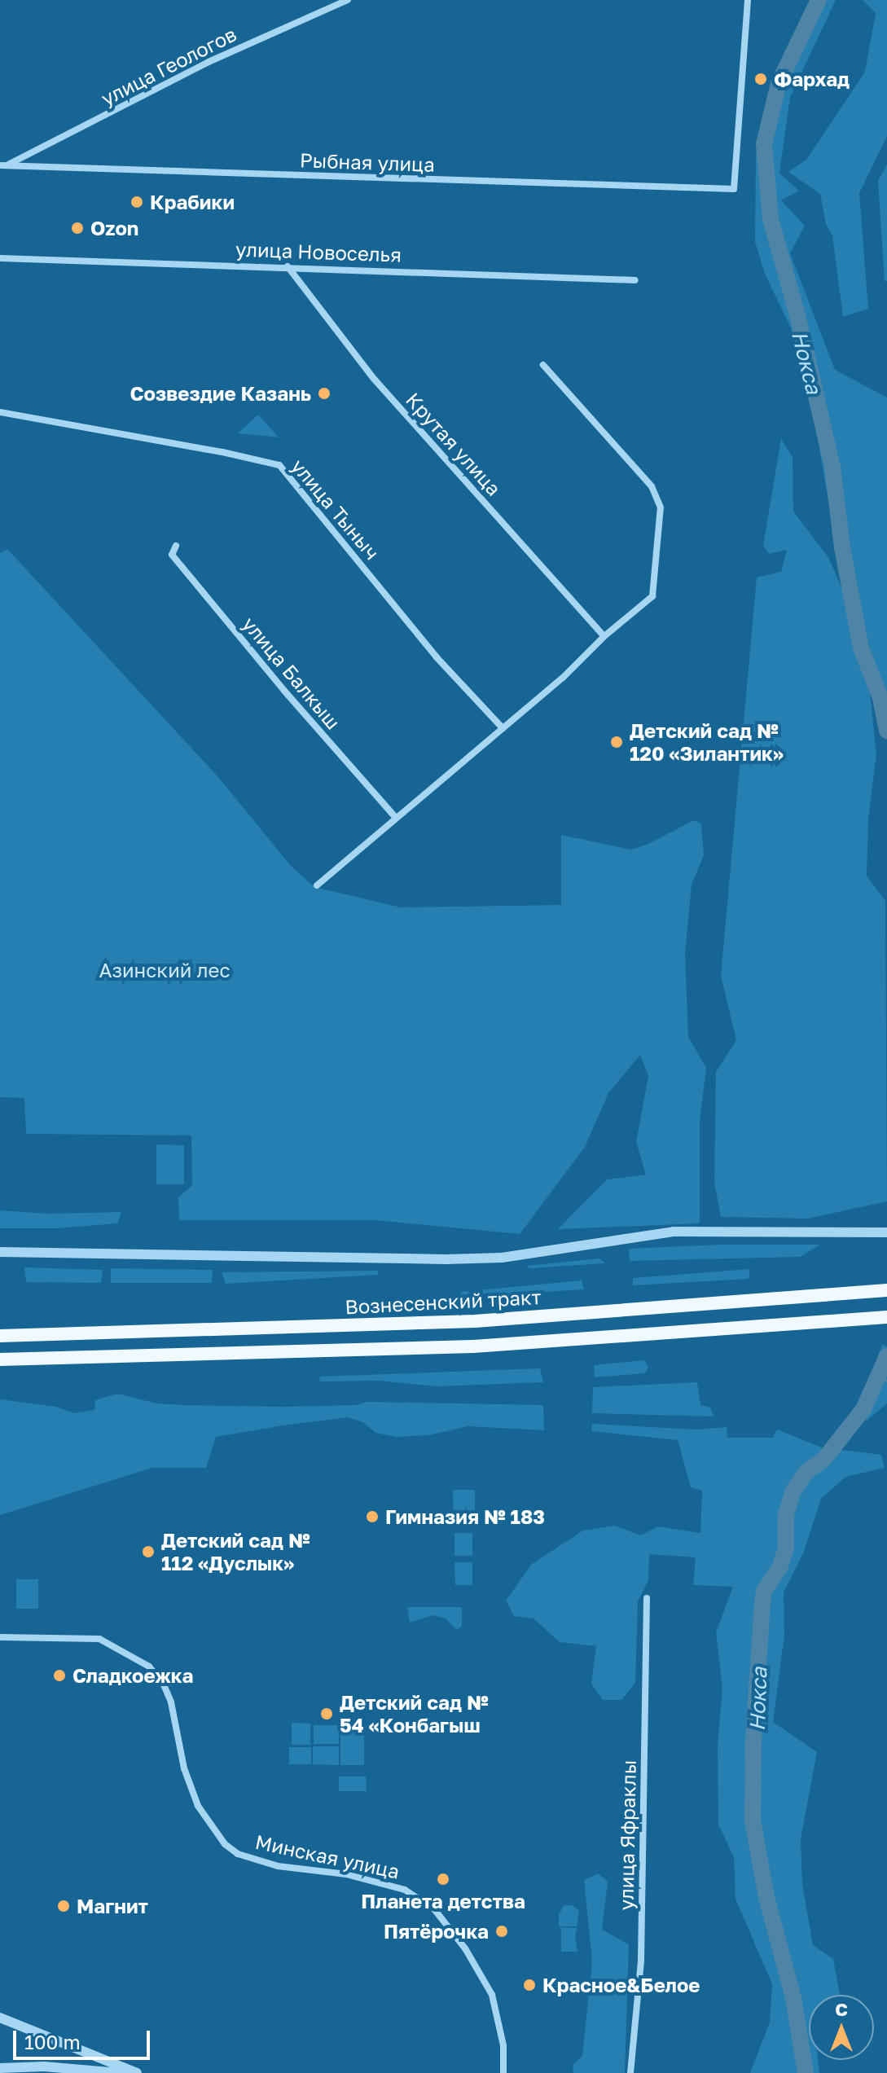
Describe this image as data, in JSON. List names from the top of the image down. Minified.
{"streets":{"main road":["Вознесенский тракт"],"street":["улица Геологов","Рыбная улица","улица Новоселья","Крутая улица","улица Тыныч","улица Балкыш","улица Яфраклы","Минская улица"]},"crossings":[["улица Геологов","Рыбная улица"],["улица Новоселья","Крутая улица"]],"water":["Нокса"],"parks":["Азинский лес"],"places":["Фархад","Крабики","Ozon","Созвездие Казань","Детский сад № 120 «Зилантик»","Гимназия № 183","Детский сад № 112 «Дуслык»","Сладкоежка","Детский сад № 54 «Конбагыш","Планета детства","Магнит","Пятёрочка","Красное&Белое"],"scale_bar":"100 m","north":"top"}
